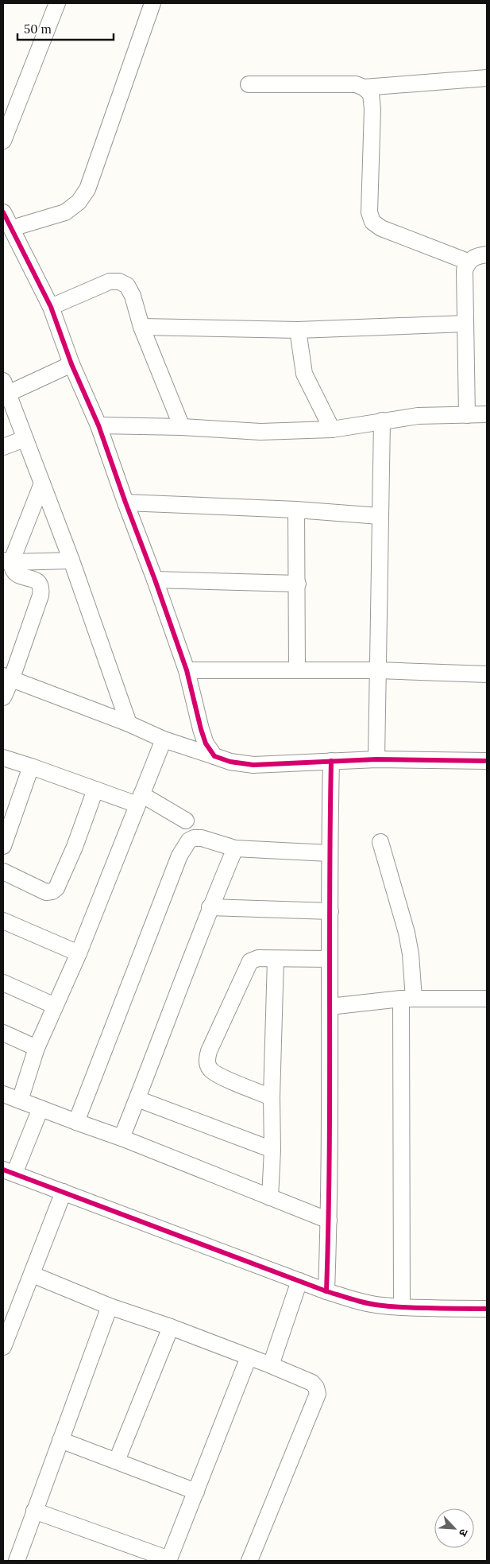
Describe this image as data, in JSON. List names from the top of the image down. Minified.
{"scale_bar":"50 m","north":"bottom right"}
